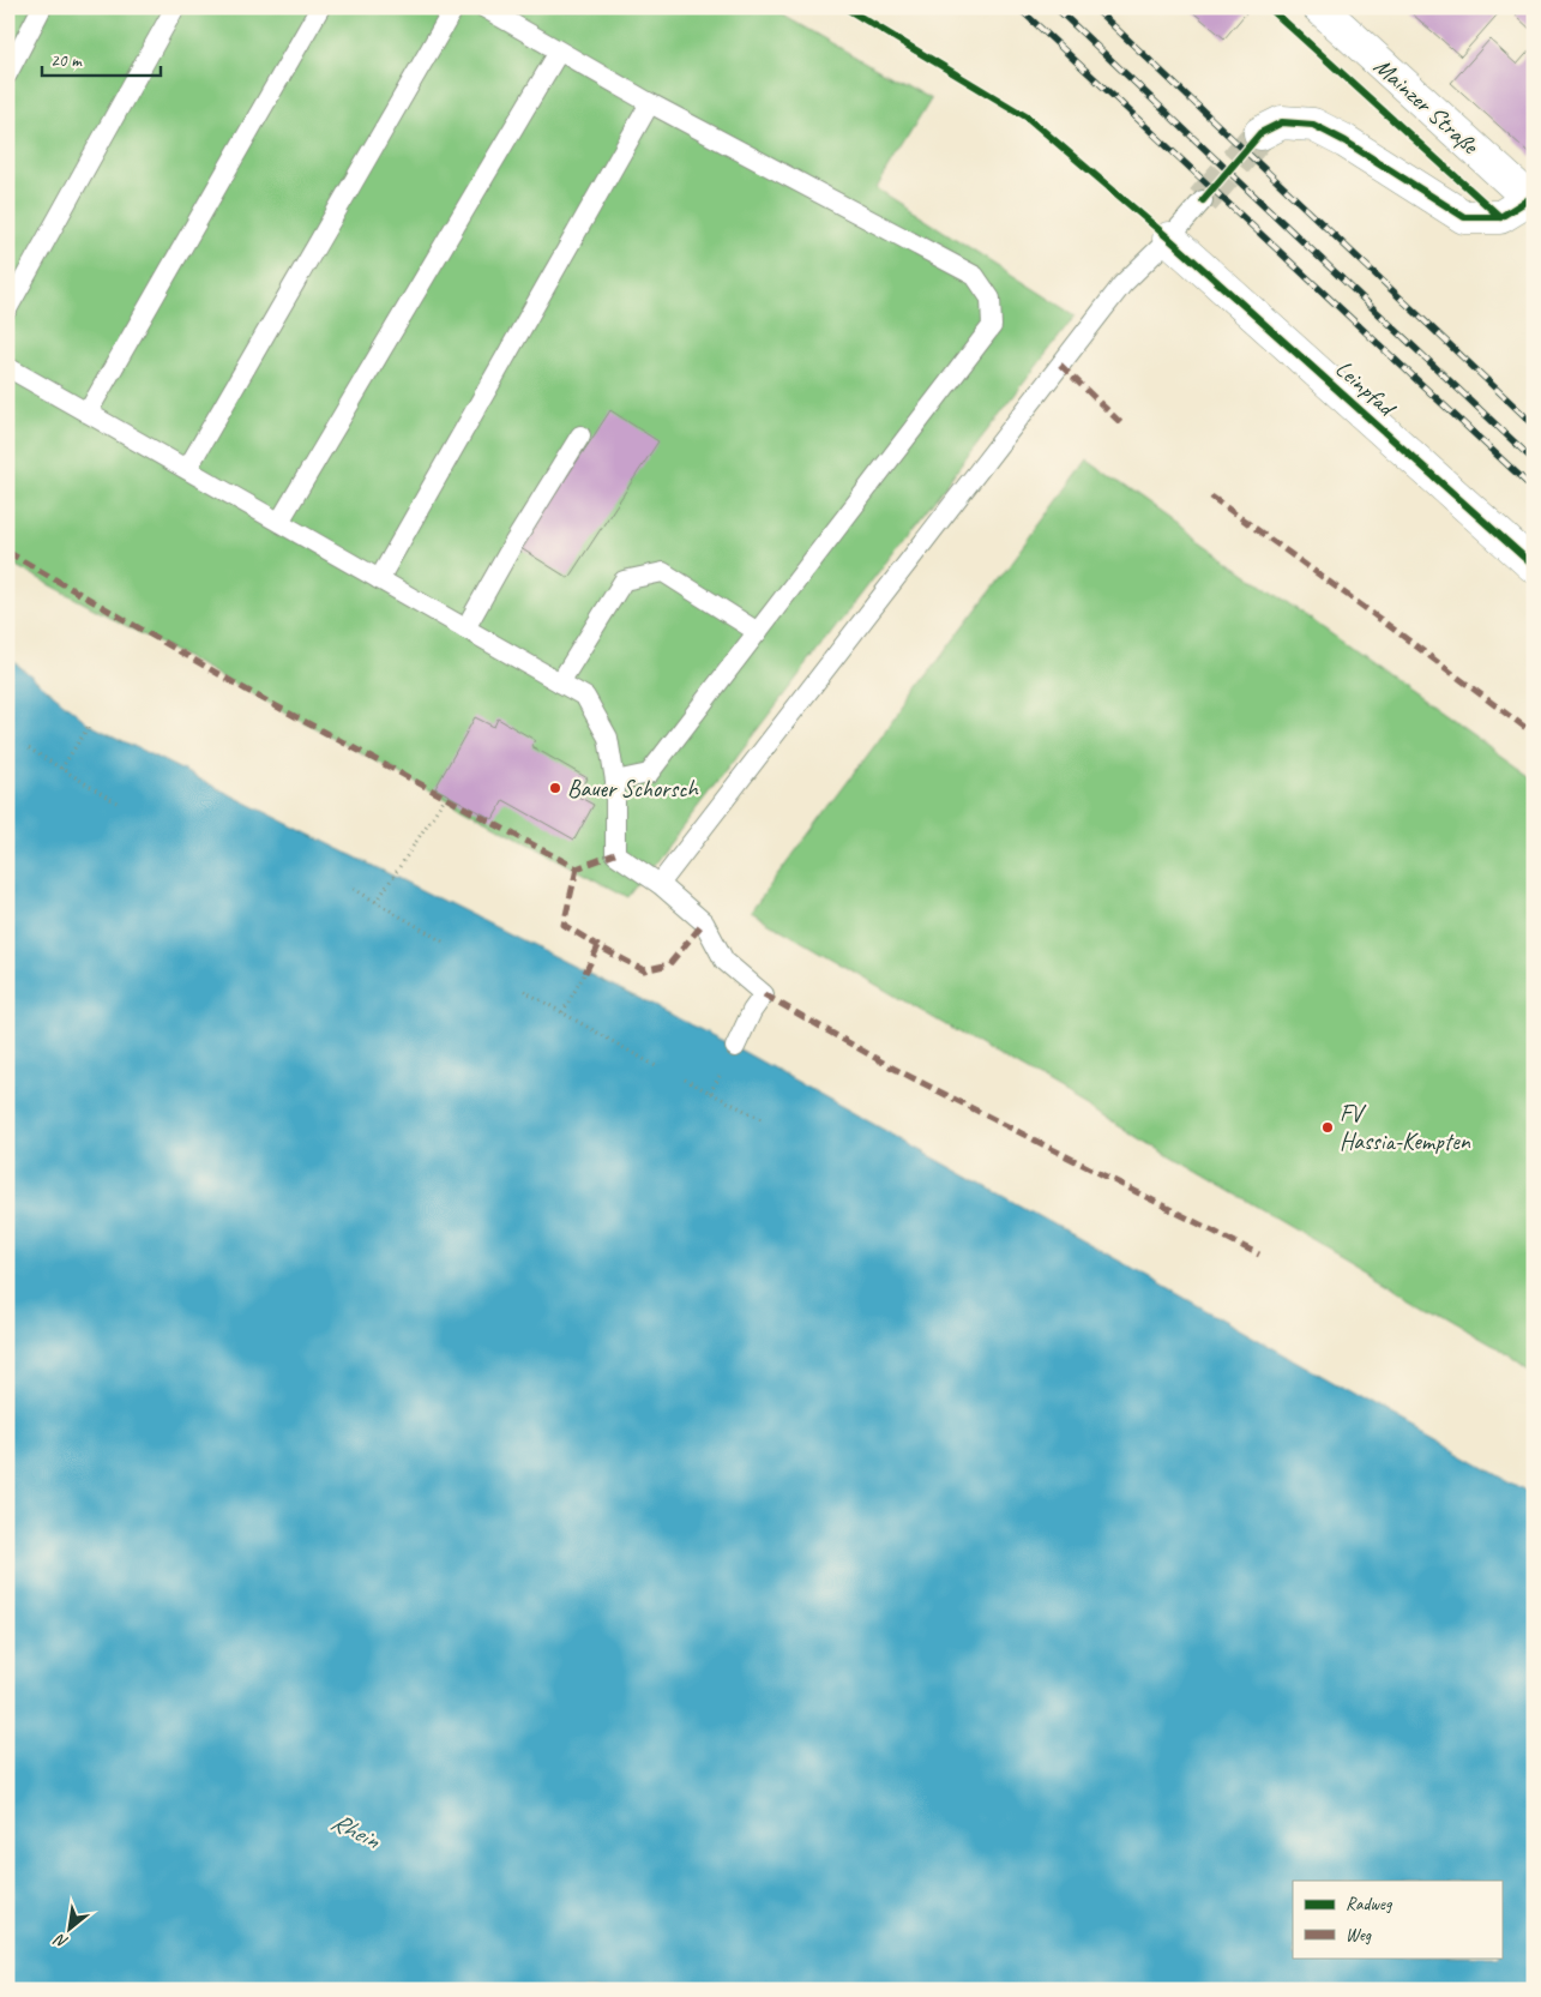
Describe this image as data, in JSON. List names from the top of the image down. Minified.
{"streets":{"street":["Mainzer Straße","Leinpfad"]},"water":["Rhein"],"places":["Bauer Schorsch","FV Hassia-Kempten"],"legend":["Radweg","Weg"],"scale_bar":"20 m","north":"bottom left"}
